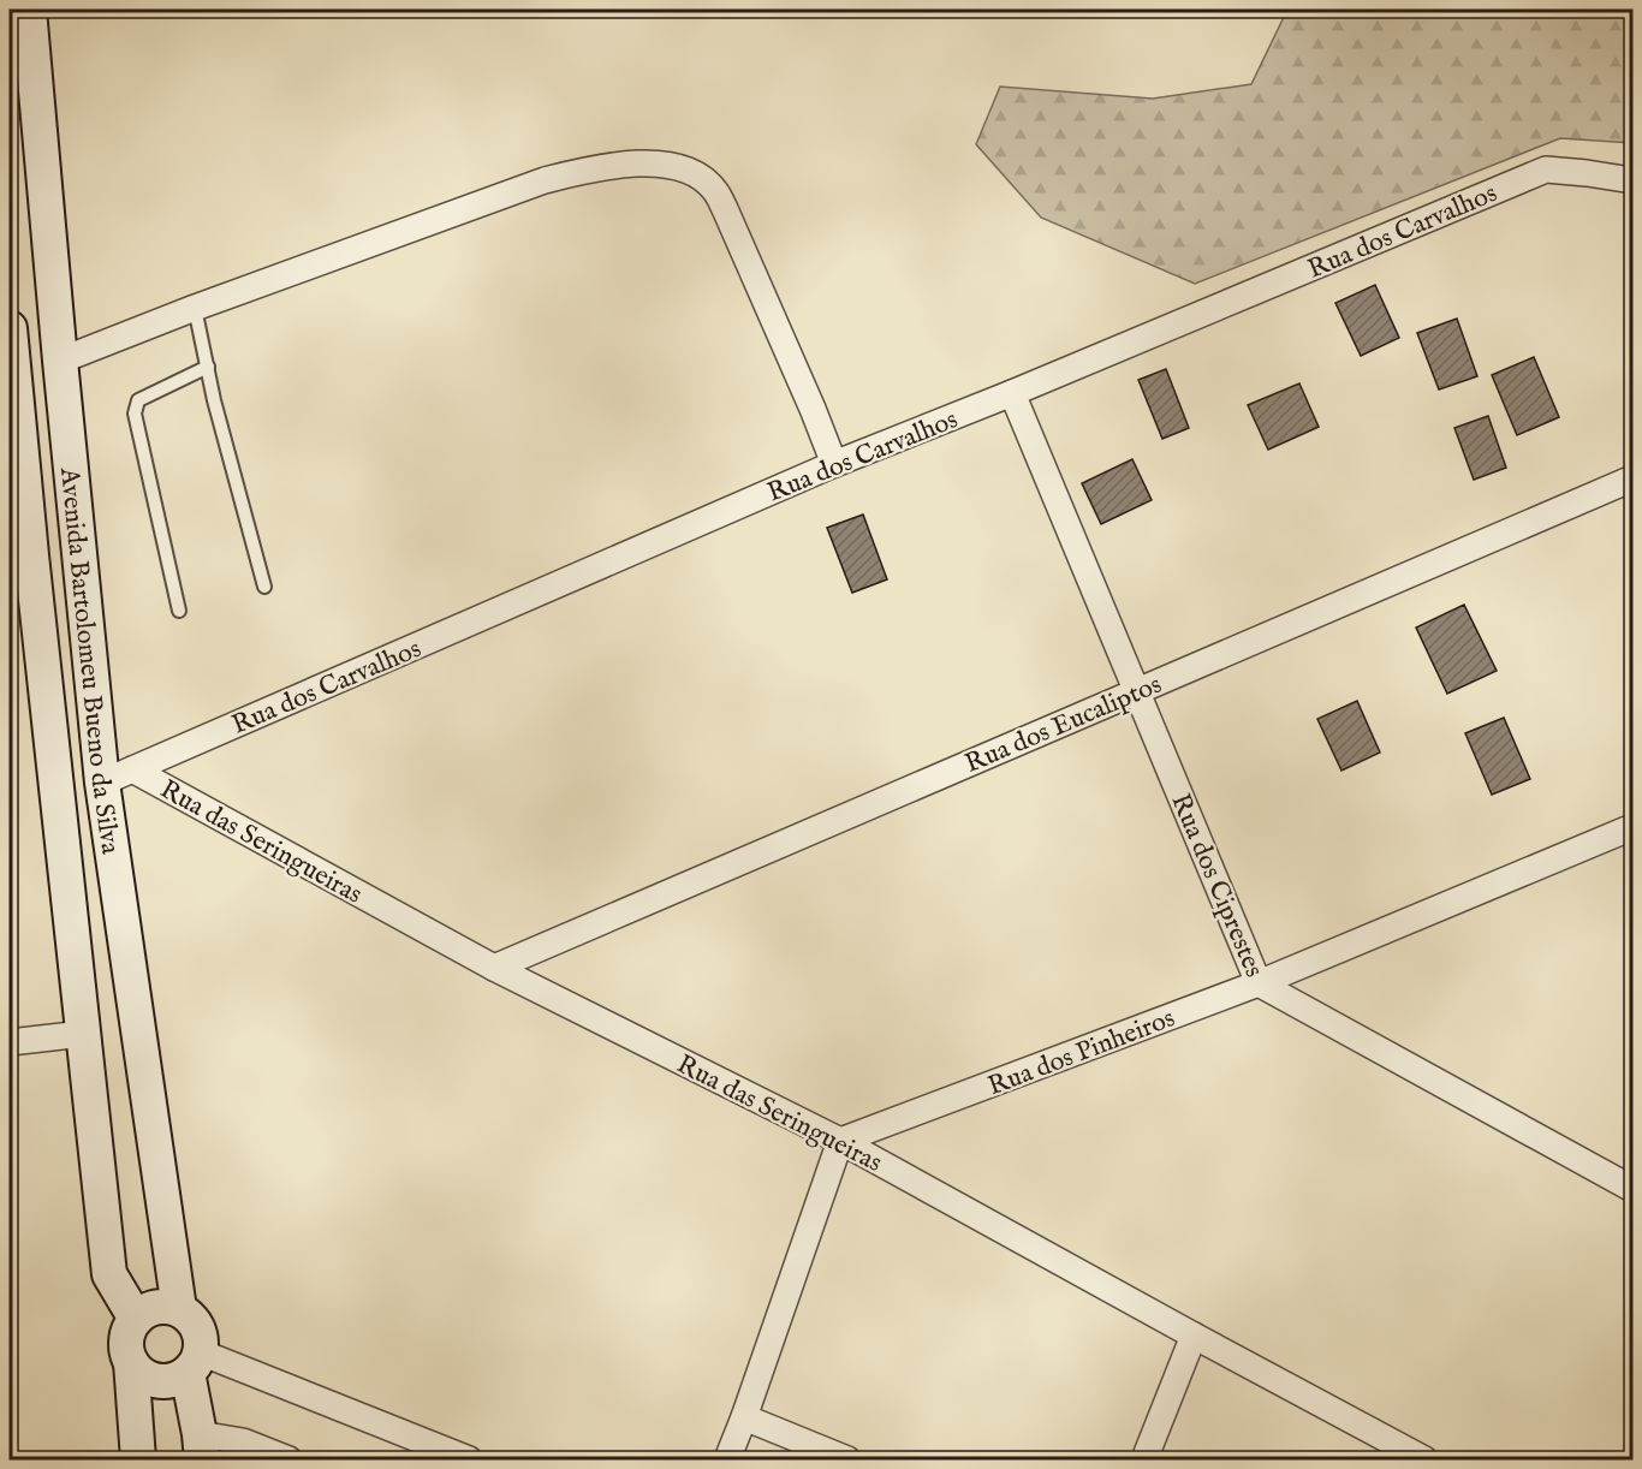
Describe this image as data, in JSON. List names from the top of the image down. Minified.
{"streets":{"street":["Rua dos Carvalhos","Avenida Bartolomeu Bueno da Silva","Rua dos Eucaliptos","Rua das Seringueiras","Rua dos Ciprestes","Rua dos Pinheiros"]},"crossings":[["Rua dos Carvalhos","Avenida Bartolomeu Bueno da Silva"],["Rua dos Carvalhos","Rua das Seringueiras"],["Rua dos Carvalhos","Rua dos Ciprestes"],["Avenida Bartolomeu Bueno da Silva","Rua das Seringueiras"],["Rua dos Eucaliptos","Rua das Seringueiras"],["Rua dos Eucaliptos","Rua dos Ciprestes"],["Rua das Seringueiras","Rua dos Pinheiros"],["Rua dos Ciprestes","Rua dos Pinheiros"]]}
